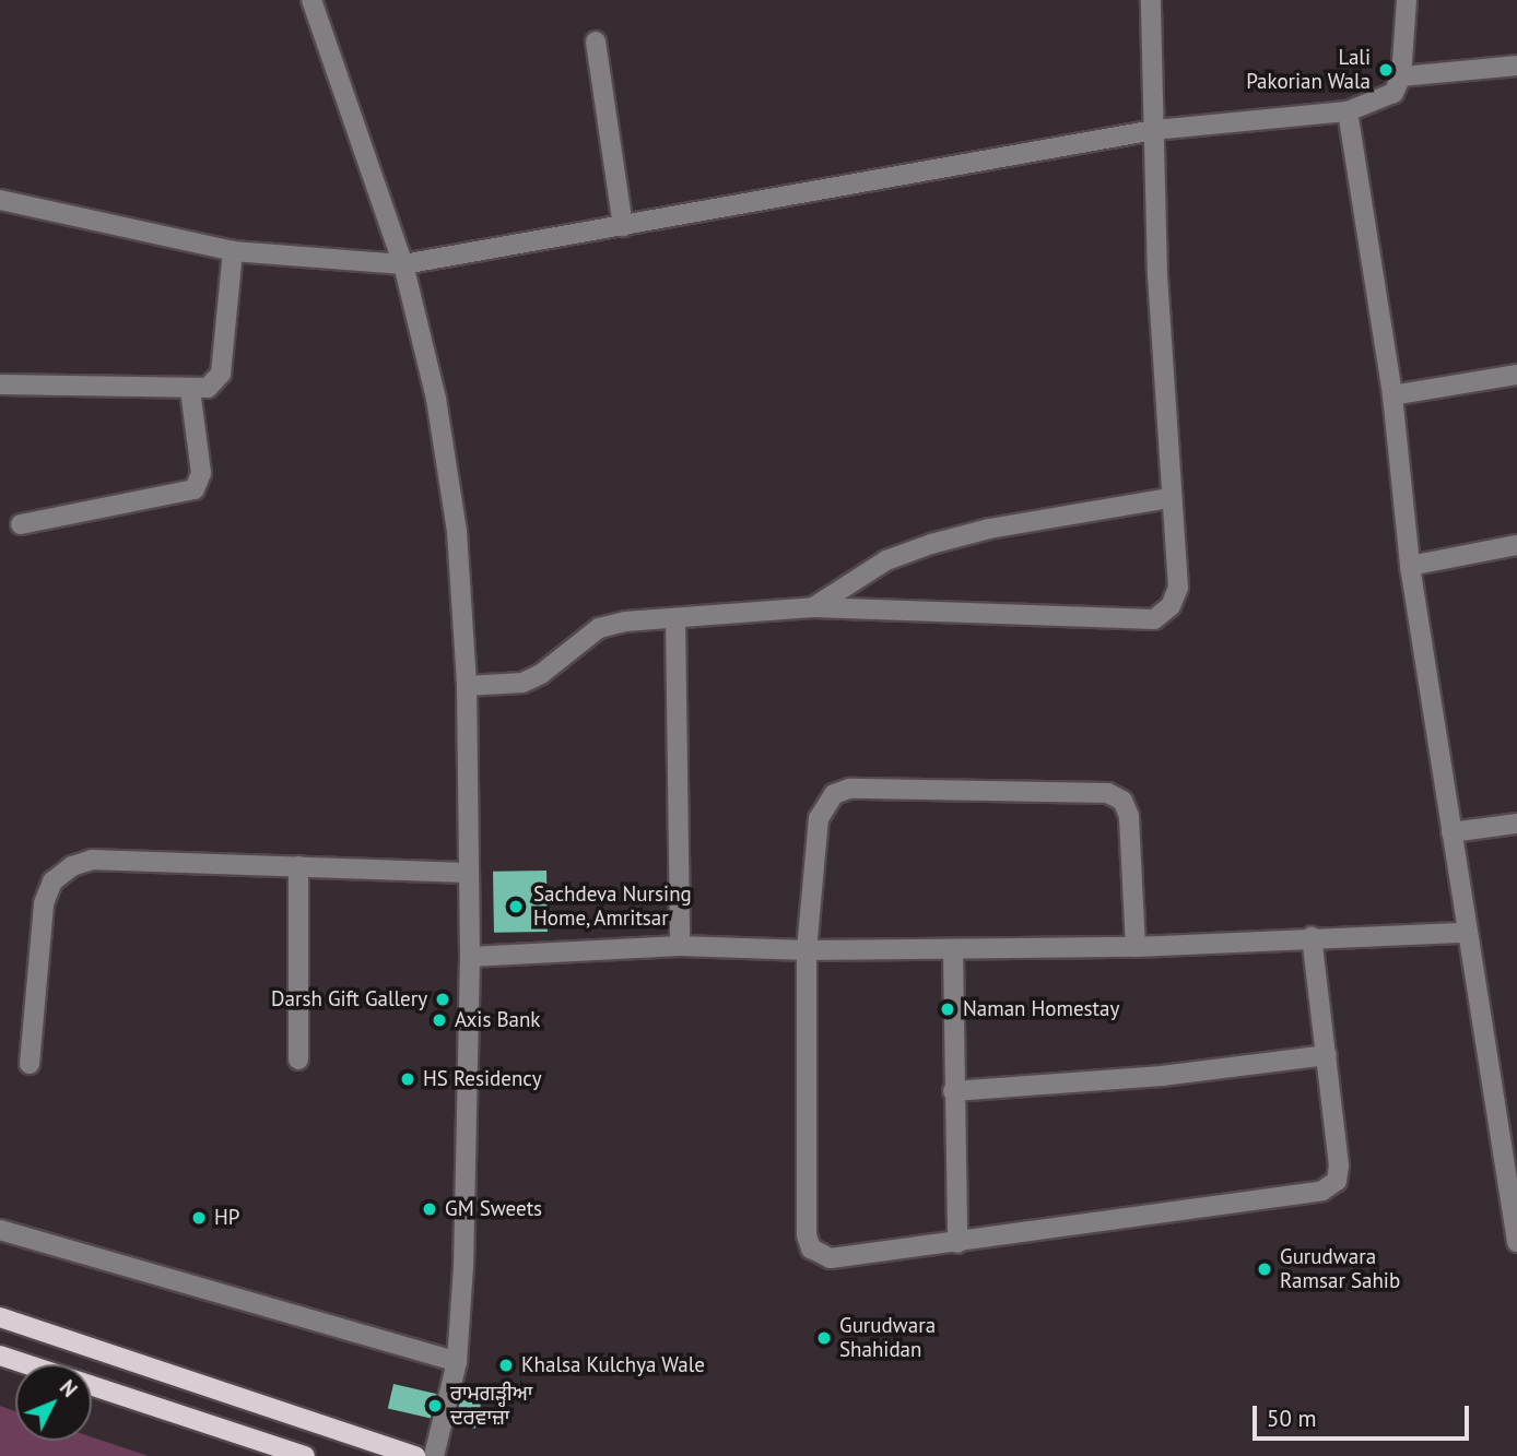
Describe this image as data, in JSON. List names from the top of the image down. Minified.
{"places":["Lali Pakorian Wala","Sachdeva Nursing Home, Amritsar","Darsh Gift Gallery","Naman Homestay","Axis Bank","HS Residency","GM Sweets","HP","Gurudwara Ramsar Sahib","Gurudwara Shahidan","Khalsa Kulchya Wale","ਰਾਮਗੜ੍ਹੀਆ ਦਰਵਾਜ਼ਾ"],"scale_bar":"50 m","north":"top right"}
